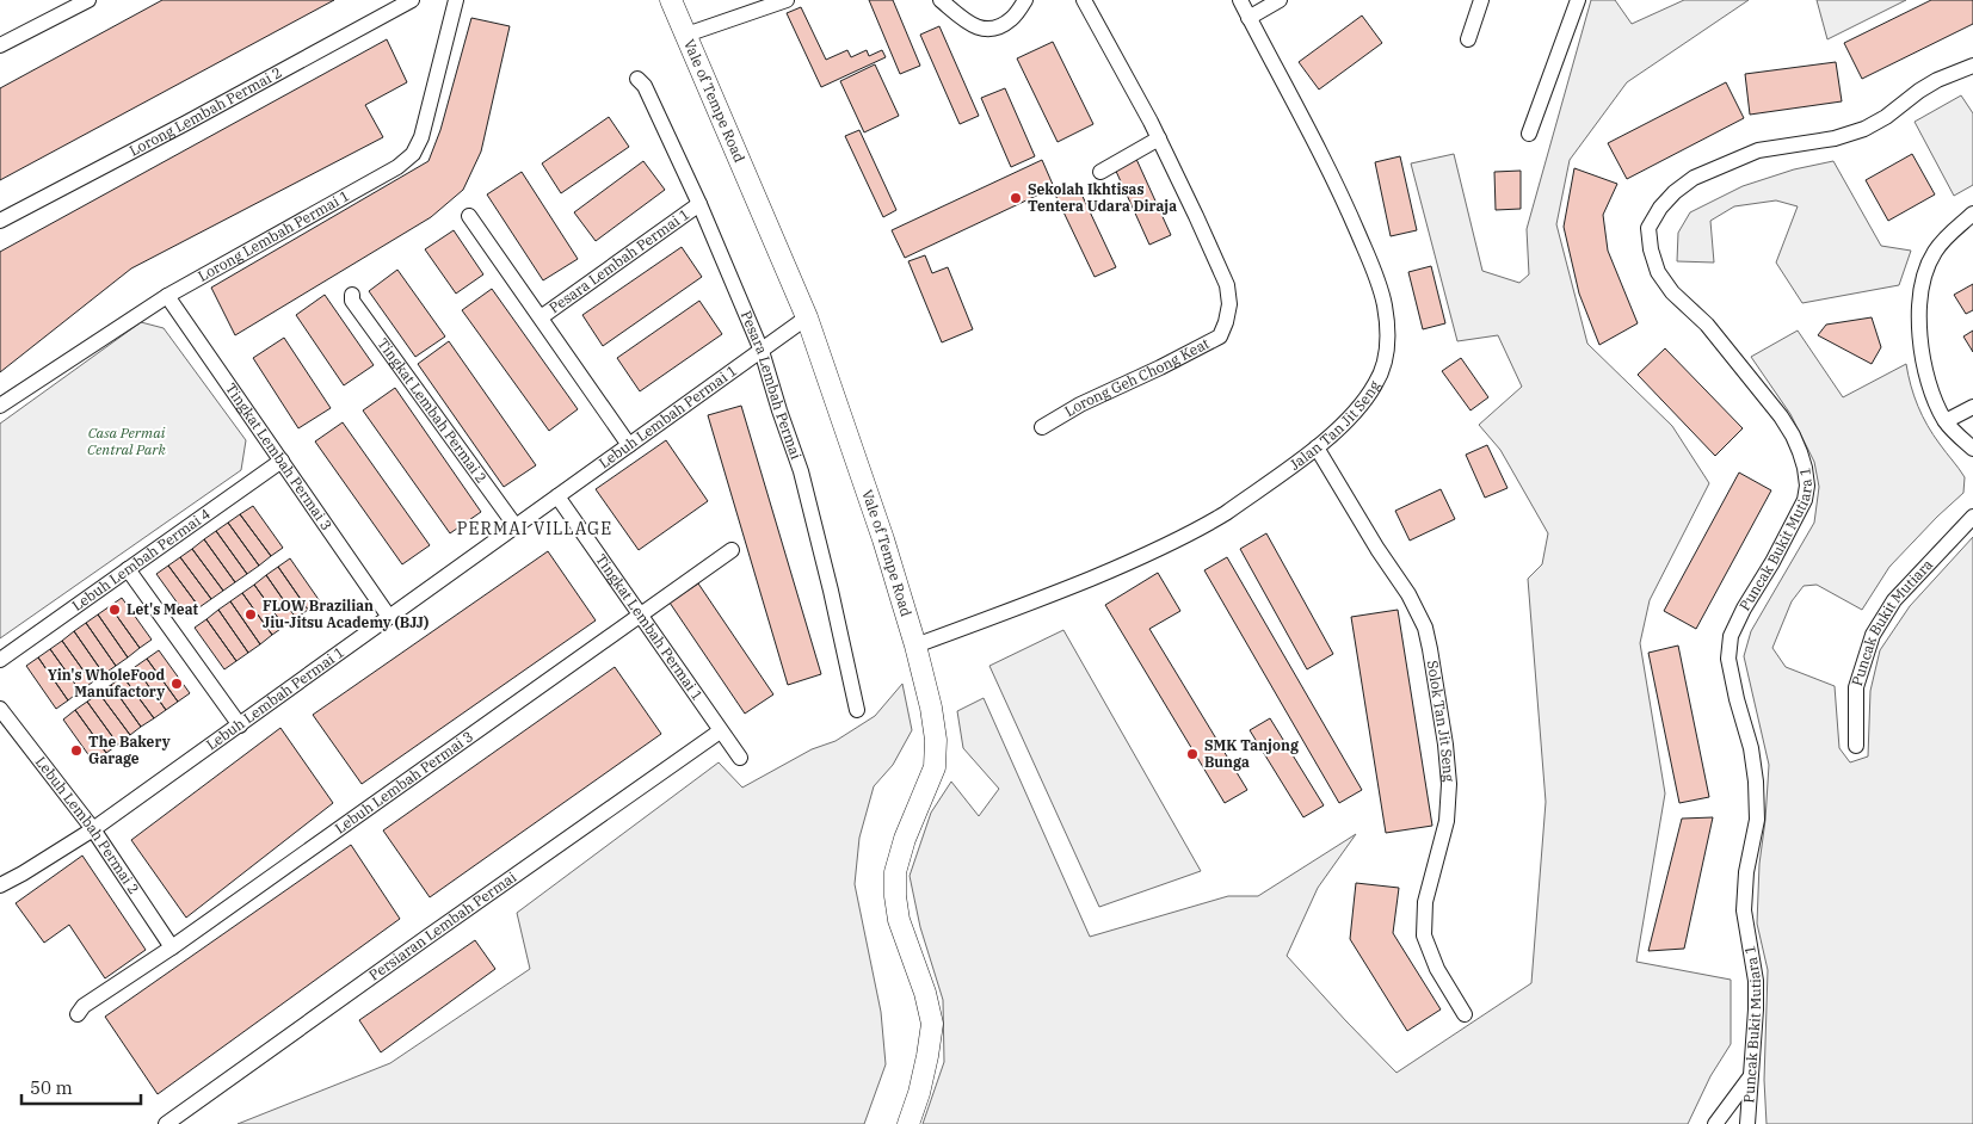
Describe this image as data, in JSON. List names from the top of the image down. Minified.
{"streets":{"main road":["Vale of Tempe Road"],"street":["Lorong Lembah Permai 2","Lorong Lembah Permai 1","Pesara Lembah Permai 1","Lorong Geh Chong Keat","Pesara Lembah Permai","Tingkat Lembah Permai 2","Lebuh Lembah Permai 1","Jalan Tan Jit Seng","Tingkat Lembah Permai 3","Puncak Bukit Mutiara 1","Lebuh Lembah Permai 4","Puncak Bukit Mutiara","Tingkat Lembah Permai 1","Solok Tan Jit Seng","Lebuh Lembah Permai 3","Lebuh Lembah Permai 2","Persiaran Lembah Permai"]},"crossings":[["Vale of Tempe Road","Lebuh Lembah Permai 1"],["Vale of Tempe Road","Jalan Tan Jit Seng"],["Lorong Lembah Permai 1","Tingkat Lembah Permai 3"],["Pesara Lembah Permai 1","Pesara Lembah Permai"],["Pesara Lembah Permai 1","Lebuh Lembah Permai 1"],["Pesara Lembah Permai","Lebuh Lembah Permai 1"],["Tingkat Lembah Permai 2","Lebuh Lembah Permai 1"],["Lebuh Lembah Permai 1","Tingkat Lembah Permai 3"],["Lebuh Lembah Permai 1","Tingkat Lembah Permai 1"],["Lebuh Lembah Permai 1","Lebuh Lembah Permai 2"],["Jalan Tan Jit Seng","Solok Tan Jit Seng"],["Tingkat Lembah Permai 3","Lebuh Lembah Permai 4"],["Tingkat Lembah Permai 1","Lebuh Lembah Permai 3"],["Tingkat Lembah Permai 1","Persiaran Lembah Permai"],["Lebuh Lembah Permai 3","Lebuh Lembah Permai 2"]],"districts":["PERMAI VILLAGE"],"parks":["Casa Permai Central Park"],"places":["Sekolah Ikhtisas Tentera Udara Diraja","Let's Meat","FLOW Brazilian Jiu-Jitsu Academy (BJJ)","Yin's WholeFood Manufactory","The Bakery Garage","SMK Tanjong Bunga"],"scale_bar":"50 m"}
